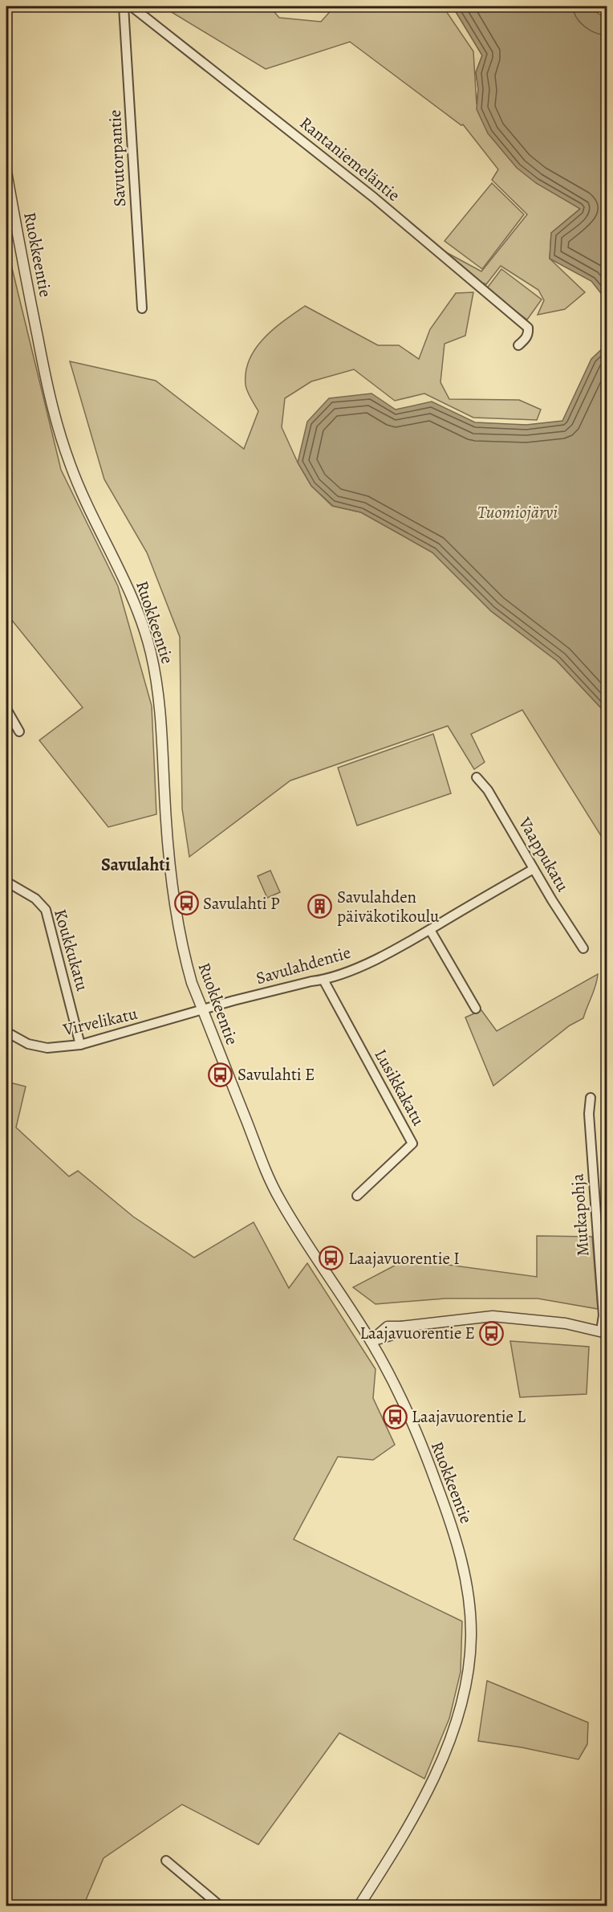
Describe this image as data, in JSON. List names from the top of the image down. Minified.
{"streets":{"street":["Savutorpantie","Rantaniemeläntie","Ruokkeentie","Vaappukatu","Koukkukatu","Savulahdentie","Virvelikatu","Lusikkakatu","Mutkapohja"]},"crossings":[["Ruokkeentie","Savulahdentie"],["Ruokkeentie","Virvelikatu"],["Vaappukatu","Savulahdentie"],["Koukkukatu","Virvelikatu"],["Savulahdentie","Virvelikatu"],["Savulahdentie","Lusikkakatu"]],"districts":["Savulahti"],"water":["Tuomiojärvi"],"places":{"bus stop":["Savulahti P","Savulahti E","Laajavuorentie I","Laajavuorentie E","Laajavuorentie L"],"building":["Savulahden päiväkotikoulu"]}}
